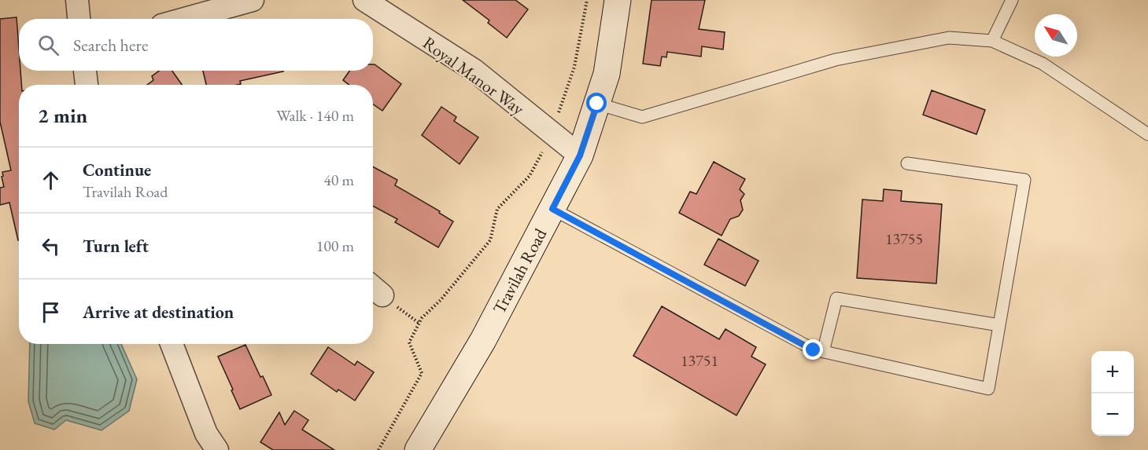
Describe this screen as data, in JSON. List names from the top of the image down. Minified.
{"streets":{"main road":["Travilah Road"],"street":["Royal Manor Way"]},"crossings":[["Royal Manor Way","Travilah Road"]],"house_numbers":["13755","13751"],"north":"top left","page":{"search":"Search here","heading":["2 min","Walk · 140 m"],"list":[["Continue","Travilah Road","40 m"],["Turn left","100 m"],"Arrive at destination"],"map_buttons":["+","−"]}}
